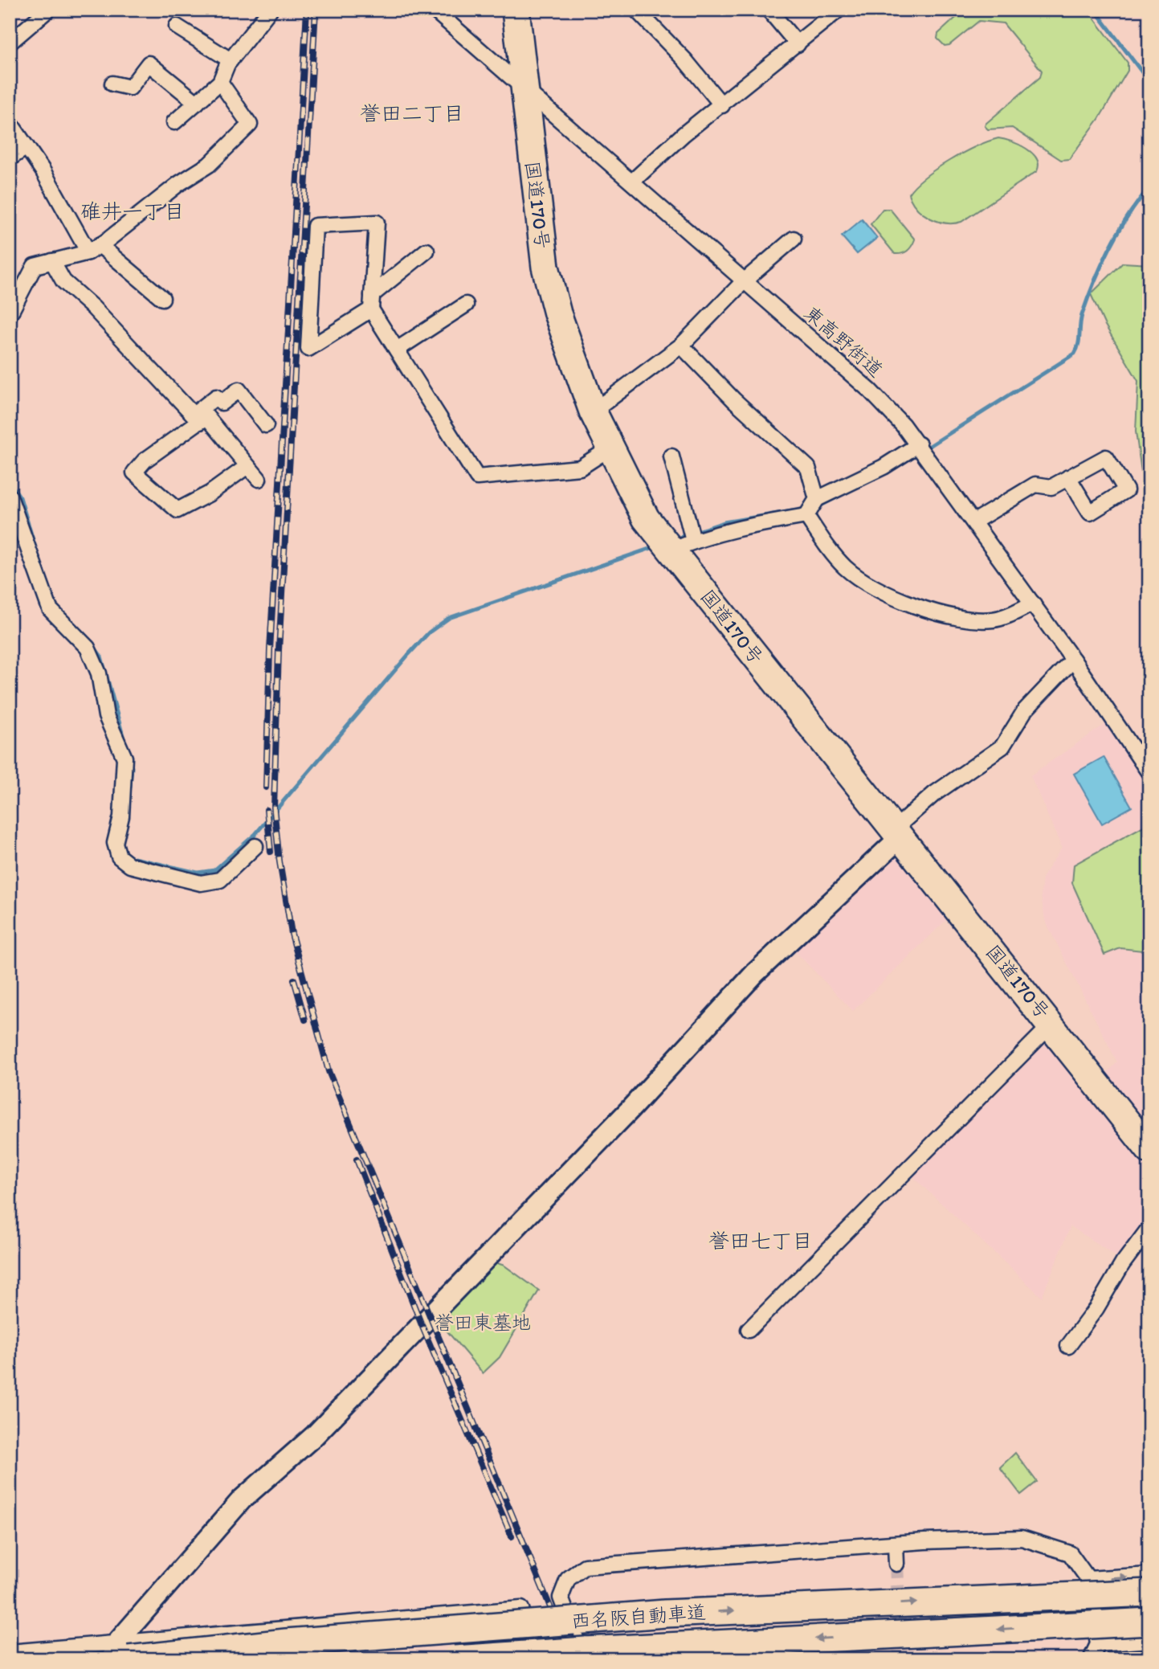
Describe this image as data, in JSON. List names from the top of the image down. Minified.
{"streets":{"highway":["国道170号","西名阪自動車道"],"street":["東高野街道"]},"crossings":[["国道170号","東高野街道"]],"districts":["誉田二丁目","碓井一丁目","誉田七丁目"],"parks":["誉田東墓地"]}
